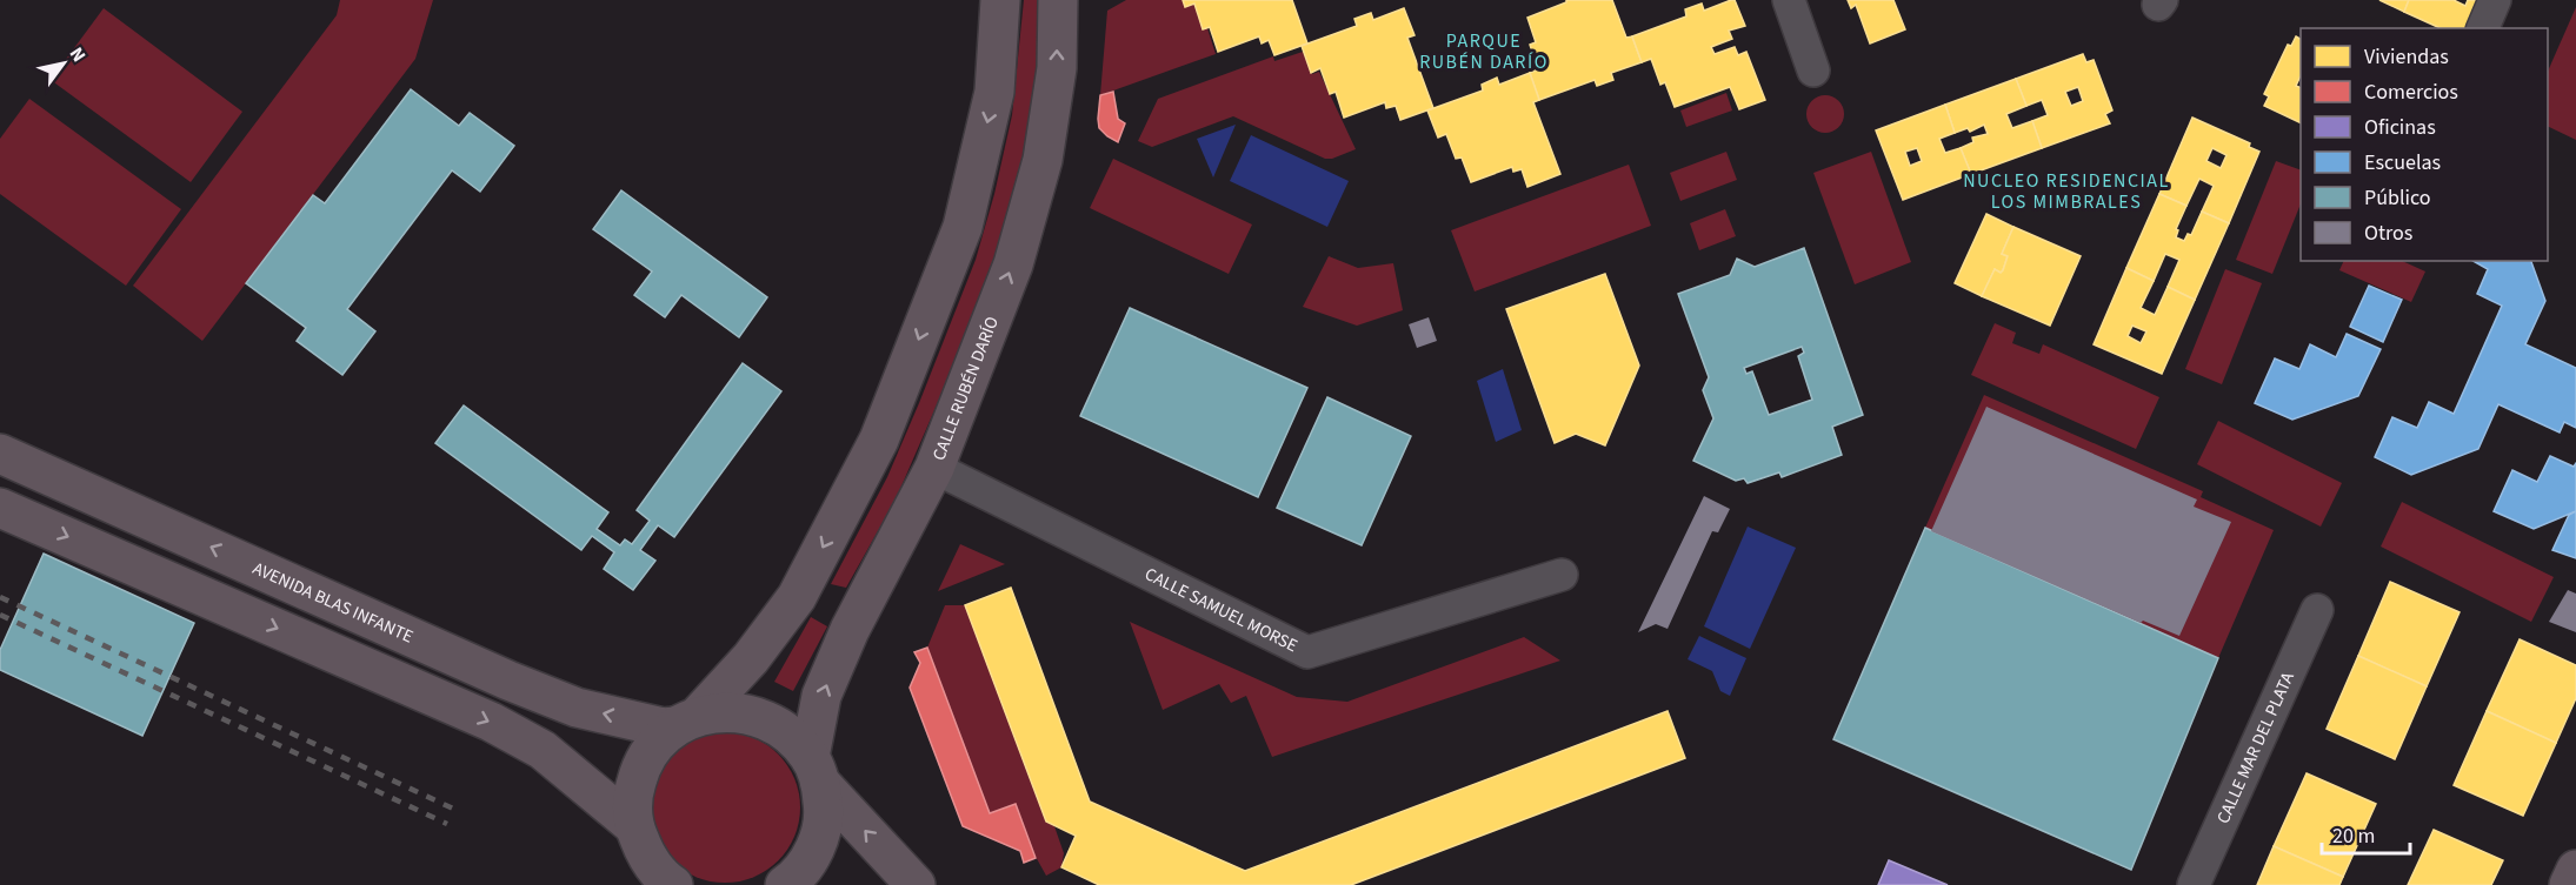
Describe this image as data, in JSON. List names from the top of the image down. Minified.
{"streets":{"main road":["CALLE RUBÉN DARÍO","AVENIDA BLAS INFANTE"],"street":["CALLE SAMUEL MORSE","CALLE MAR DEL PLATA"]},"crossings":[["CALLE RUBÉN DARÍO","AVENIDA BLAS INFANTE"],["CALLE RUBÉN DARÍO","CALLE SAMUEL MORSE"]],"districts":["PARQUE RUBÉN DARÍO","NUCLEO RESIDENCIAL LOS MIMBRALES"],"legend":["Viviendas","Comercios","Oficinas","Escuelas","Público","Otros"],"scale_bar":"20 m","north":"top right"}
